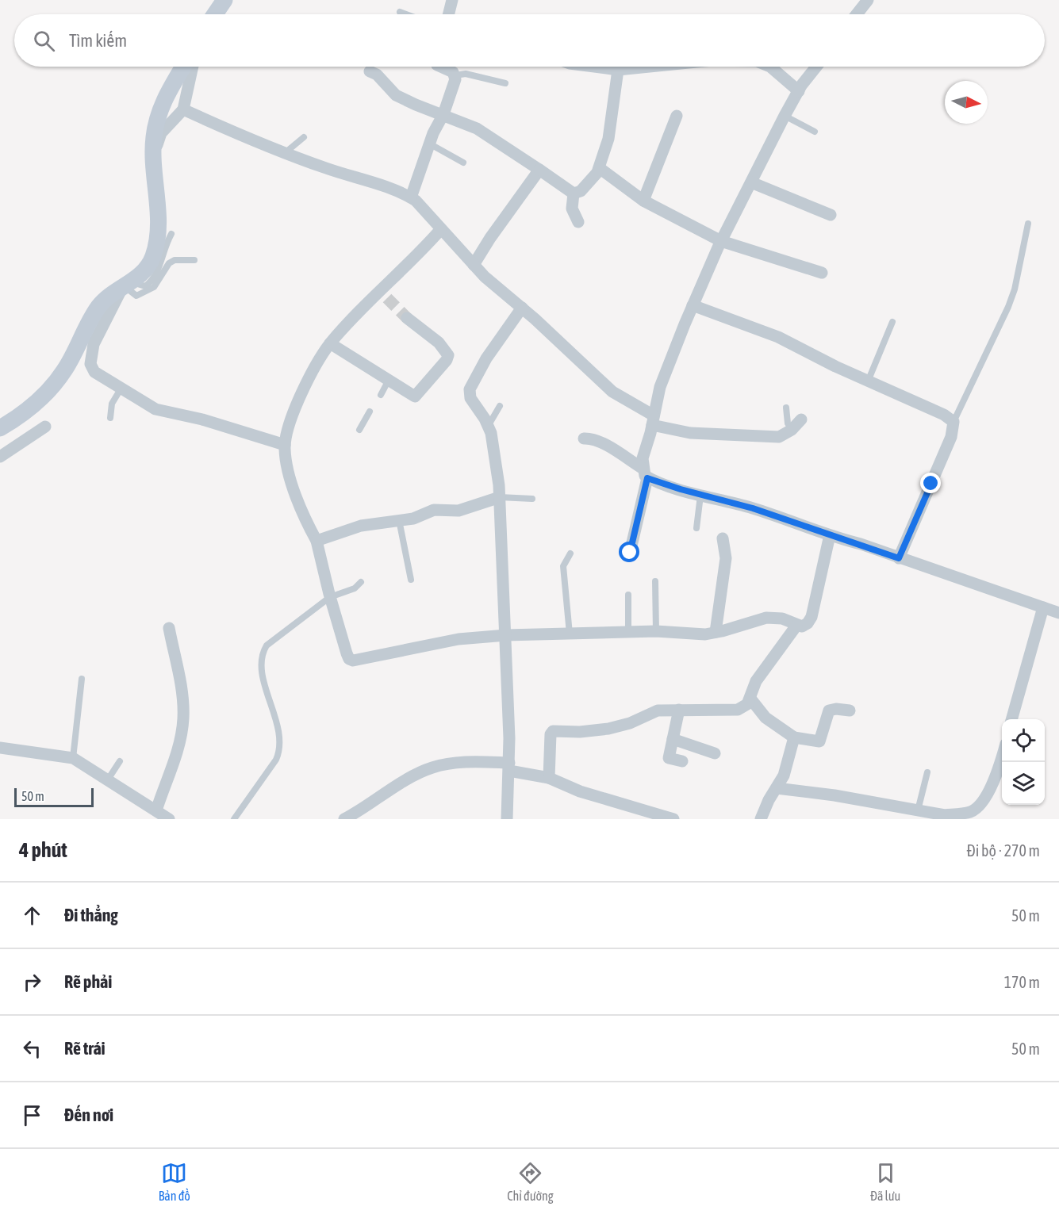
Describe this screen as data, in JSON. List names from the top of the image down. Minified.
{"scale_bar":"50 m","north":"right","page":{"search":"Tìm kiếm","scale":"50 m","heading":["4 phút","Đi bộ · 270 m"],"list":[["Đi thẳng","50 m"],["Rẽ phải","170 m"],["Rẽ trái","50 m"],"Đến nơi"],"nav":["Bản đồ","Chỉ đường","Đã lưu"]}}
